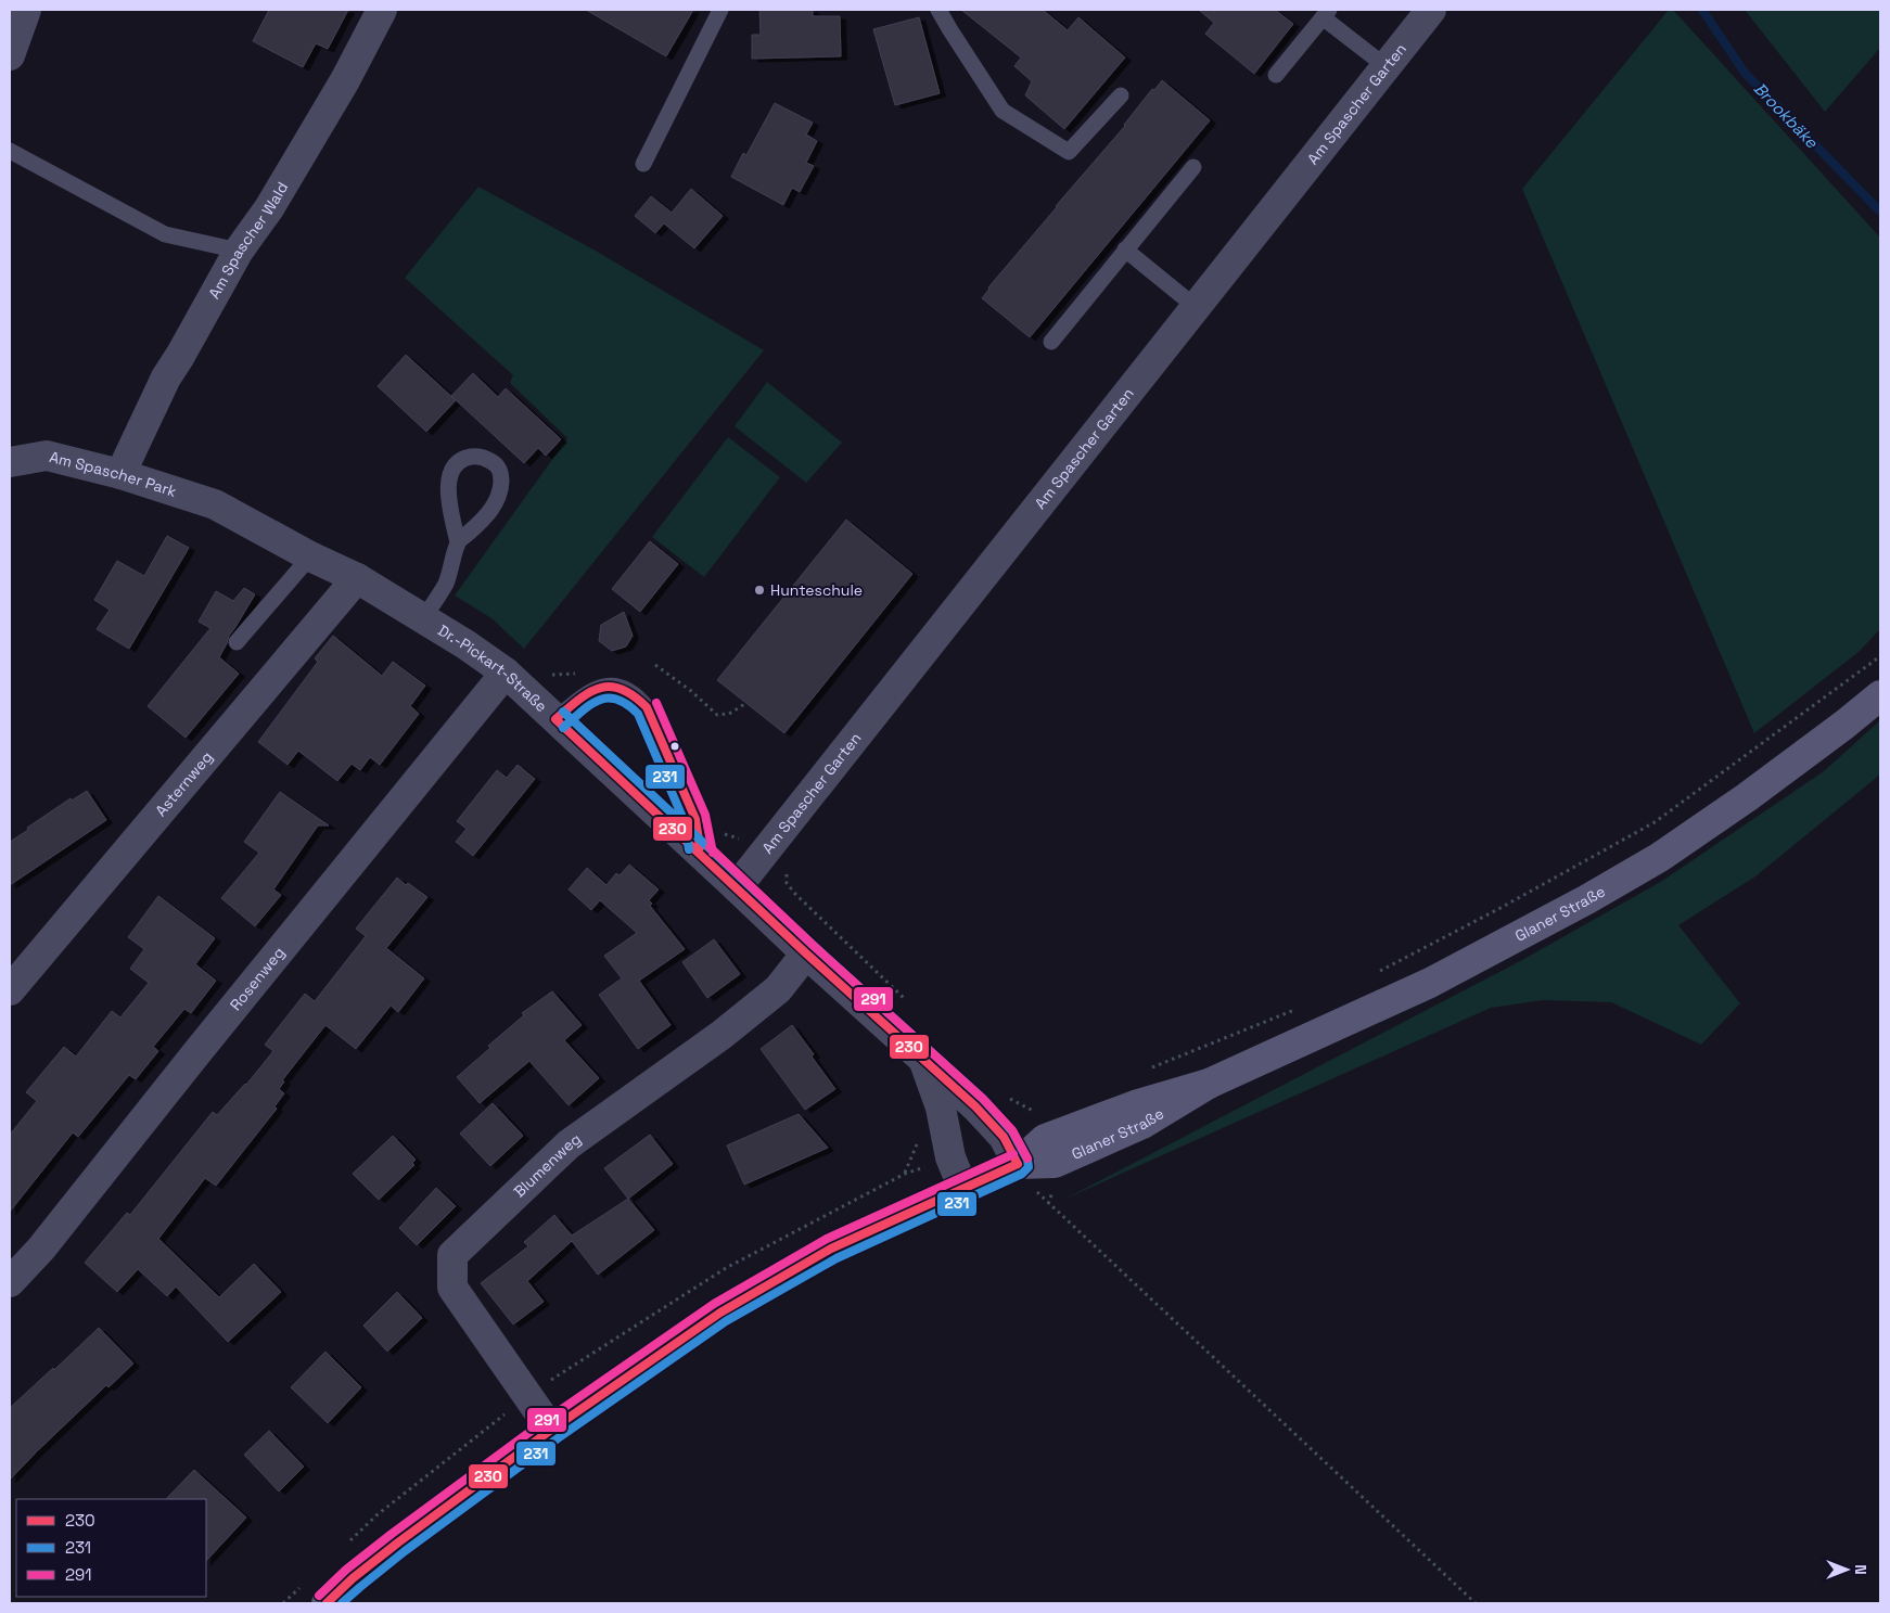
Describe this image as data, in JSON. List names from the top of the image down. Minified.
{"streets":{"street":["Am Spascher Garten","Am Spascher Wald","Am Spascher Park","Dr.-Pickart-Straße","Asternweg","Glaner Straße","Rosenweg","Blumenweg"]},"crossings":[["Am Spascher Garten","Dr.-Pickart-Straße"],["Am Spascher Wald","Am Spascher Park"],["Am Spascher Park","Dr.-Pickart-Straße"],["Dr.-Pickart-Straße","Asternweg"],["Dr.-Pickart-Straße","Glaner Straße"],["Dr.-Pickart-Straße","Rosenweg"],["Dr.-Pickart-Straße","Blumenweg"],["Glaner Straße","Blumenweg"]],"water":["Brookbäke"],"places":["Hunteschule"],"lines":["transit line 230","transit line 231","transit line 291"],"legend":["230","231","291"],"north":"right"}
